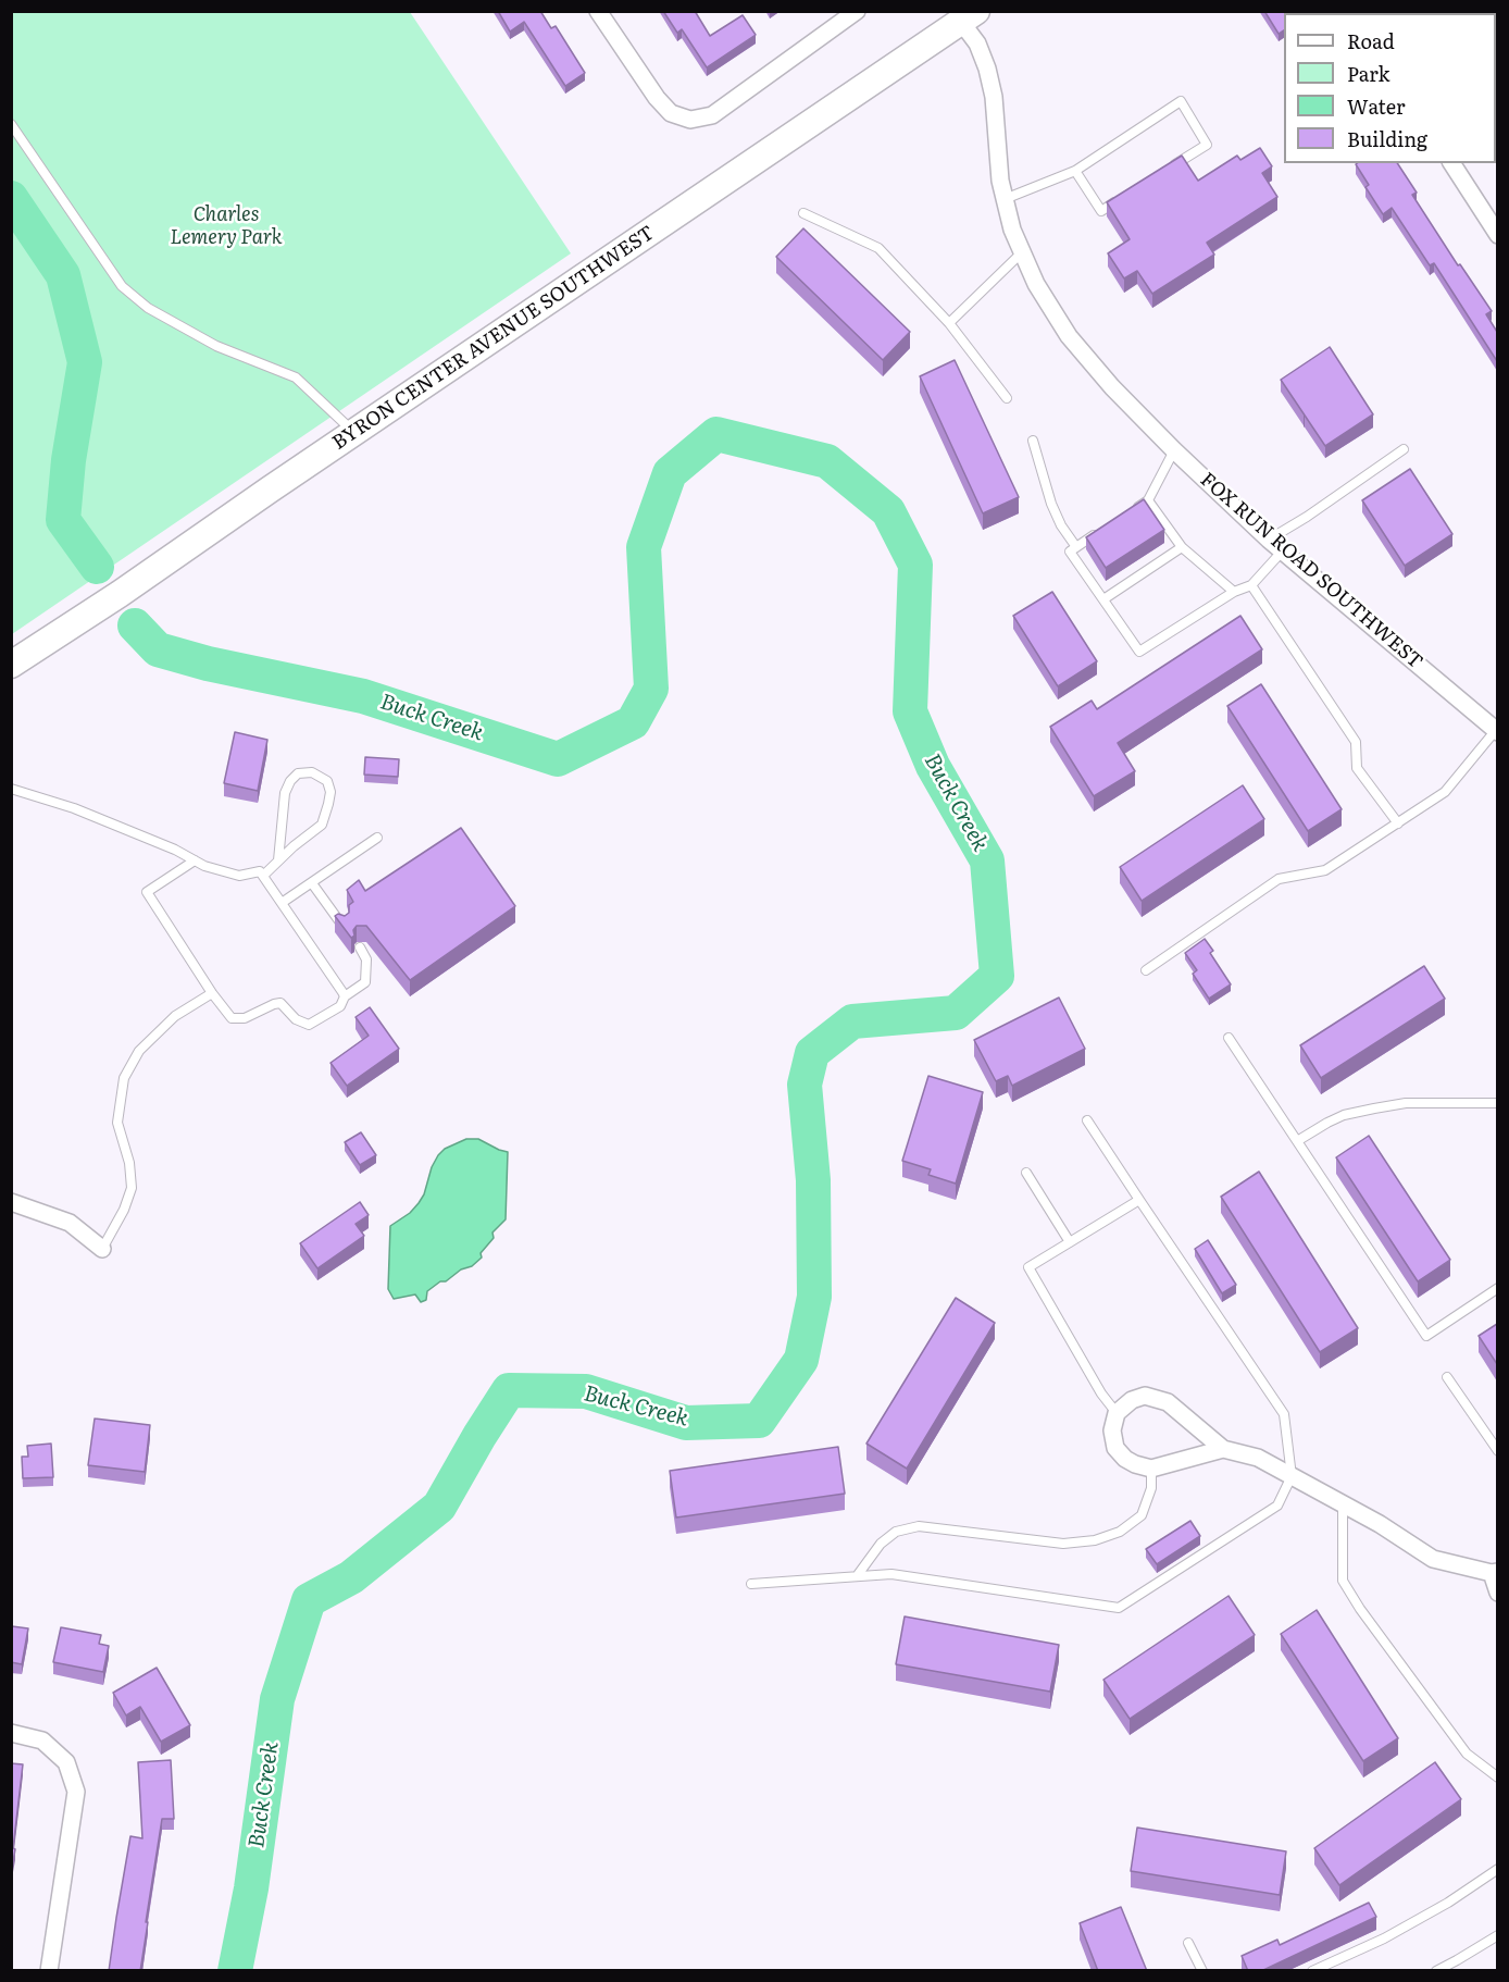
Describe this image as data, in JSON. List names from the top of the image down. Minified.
{"streets":{"main road":["BYRON CENTER AVENUE SOUTHWEST"],"street":["FOX RUN ROAD SOUTHWEST"]},"crossings":[["BYRON CENTER AVENUE SOUTHWEST","FOX RUN ROAD SOUTHWEST"]],"water":["Buck Creek"],"parks":["Charles Lemery Park"],"legend":["Road","Park","Water","Building"]}
